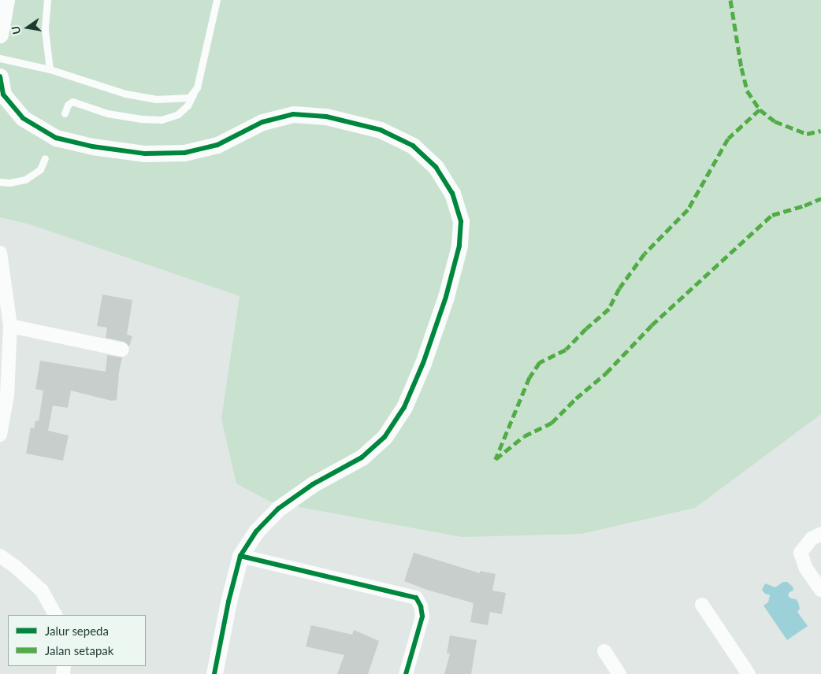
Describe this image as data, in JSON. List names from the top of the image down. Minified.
{"legend":["Jalur sepeda","Jalan setapak"],"north":"left"}
